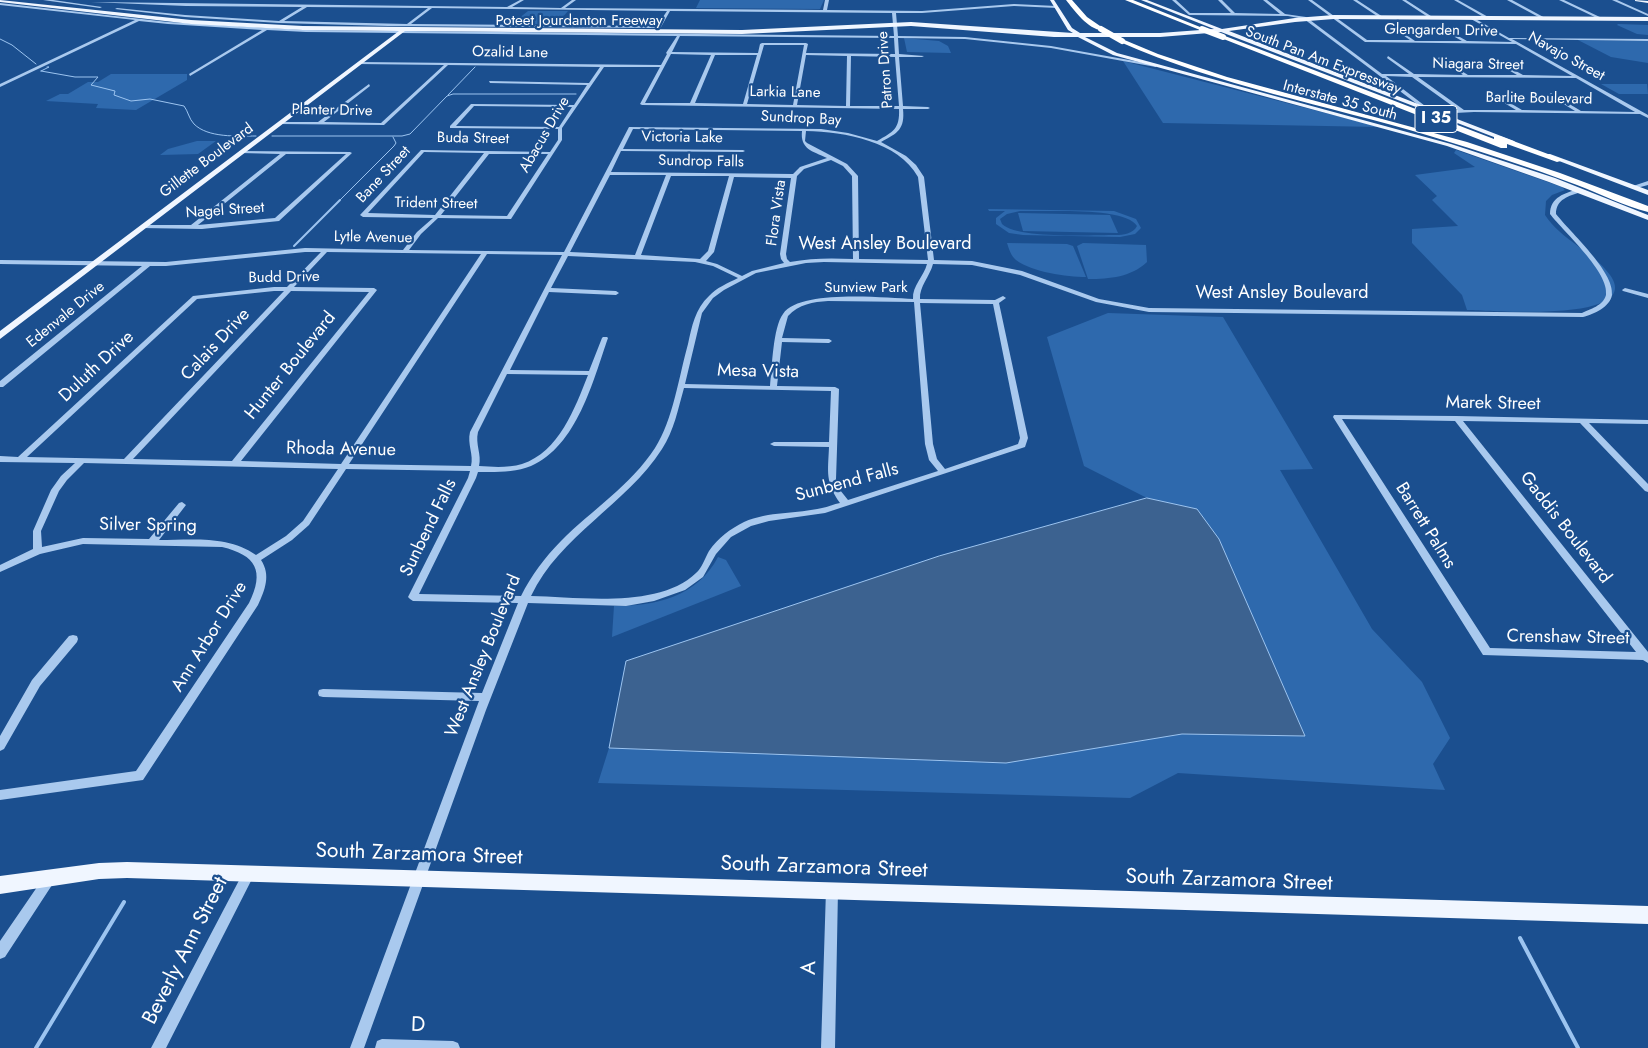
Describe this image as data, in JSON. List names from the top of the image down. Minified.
{"streets":{"highway":["South Pan Am Expressway","I 35"],"main road":["Poteet Jourdanton Freeway","Interstate 35 South","Gillette Boulevard","South Zarzamora Street"],"street":["Glengarden Drive","Ozalid Lane","Navajo Street","Niagara Street","Patron Drive","Larkia Lane","Barlite Boulevard","Planter Drive","Sundrop Bay","Abacus Drive","Victoria Lake","Buda Street","Sundrop Falls","Bane Street","Trident Street","Nagel Street","Flora Vista","Lytle Avenue","West Ansley Boulevard","Budd Drive","Sunview Park","Edenvale Drive","Calais Drive","Hunter Boulevard","Duluth Drive","Mesa Vista","Marek Street","Rhoda Avenue","Sunbend Falls","Silver Spring","Barrett Palms","Gaddis Boulevard","Ann Arbor Drive","Crenshaw Street","Beverly Ann Street","A","D"]},"crossings":[["Poteet Jourdanton Freeway","South Pan Am Expressway"],["Poteet Jourdanton Freeway","Patron Drive"],["Poteet Jourdanton Freeway","Interstate 35 South"],["Poteet Jourdanton Freeway","Gillette Boulevard"],["Glengarden Drive","Navajo Street"],["Ozalid Lane","Larkia Lane"],["Ozalid Lane","Planter Drive"],["Ozalid Lane","Abacus Drive"],["Ozalid Lane","Gillette Boulevard"],["Navajo Street","Niagara Street"],["Navajo Street","Barlite Boulevard"],["South Pan Am Expressway","Interstate 35 South"],["Patron Drive","Larkia Lane"],["Patron Drive","Sundrop Bay"],["Barlite Boulevard","Interstate 35 South"],["Planter Drive","Gillette Boulevard"],["Sundrop Bay","West Ansley Boulevard"],["Sundrop Bay","Sunbend Falls"],["Abacus Drive","Buda Street"],["Abacus Drive","Trident Street"],["Victoria Lake","Sunbend Falls"],["Buda Street","Bane Street"],["Gillette Boulevard","Nagel Street"],["Gillette Boulevard","Lytle Avenue"],["Sundrop Falls","Flora Vista"],["Sundrop Falls","Sunbend Falls"],["Bane Street","Trident Street"],["Flora Vista","West Ansley Boulevard"],["Lytle Avenue","West Ansley Boulevard"],["Lytle Avenue","Edenvale Drive"],["Lytle Avenue","Calais Drive"],["Lytle Avenue","Sunbend Falls"],["West Ansley Boulevard","Mesa Vista"],["West Ansley Boulevard","Sunbend Falls"],["West Ansley Boulevard","South Zarzamora Street"],["Budd Drive","Calais Drive"],["Budd Drive","Hunter Boulevard"],["Budd Drive","Duluth Drive"],["Sunview Park","Mesa Vista"],["Sunview Park","Sunbend Falls"],["Calais Drive","Rhoda Avenue"],["Hunter Boulevard","Rhoda Avenue"],["Duluth Drive","Rhoda Avenue"],["Marek Street","Barrett Palms"],["Marek Street","Gaddis Boulevard"],["Rhoda Avenue","Sunbend Falls"],["Silver Spring","Ann Arbor Drive"],["Barrett Palms","Crenshaw Street"],["Gaddis Boulevard","Crenshaw Street"],["South Zarzamora Street","Beverly Ann Street"],["South Zarzamora Street","A"]]}
